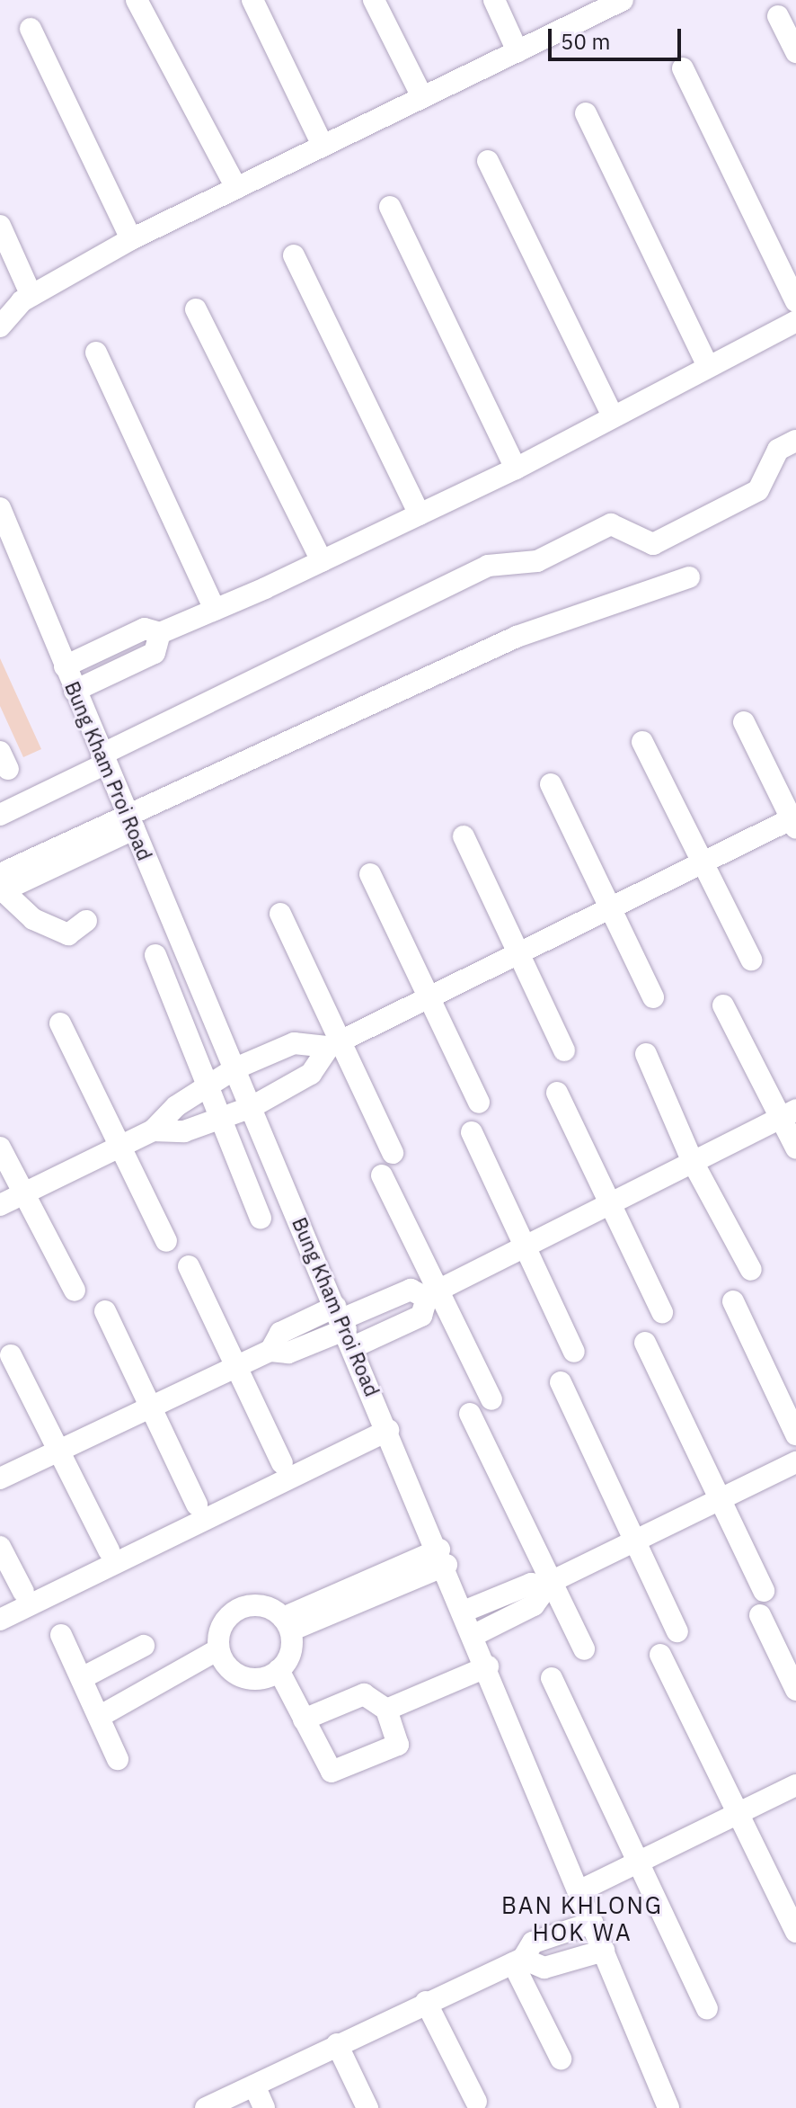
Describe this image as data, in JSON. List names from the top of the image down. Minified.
{"streets":{"street":["Bung Kham Proi Road"]},"districts":["BAN KHLONG HOK WA"],"scale_bar":"50 m"}
